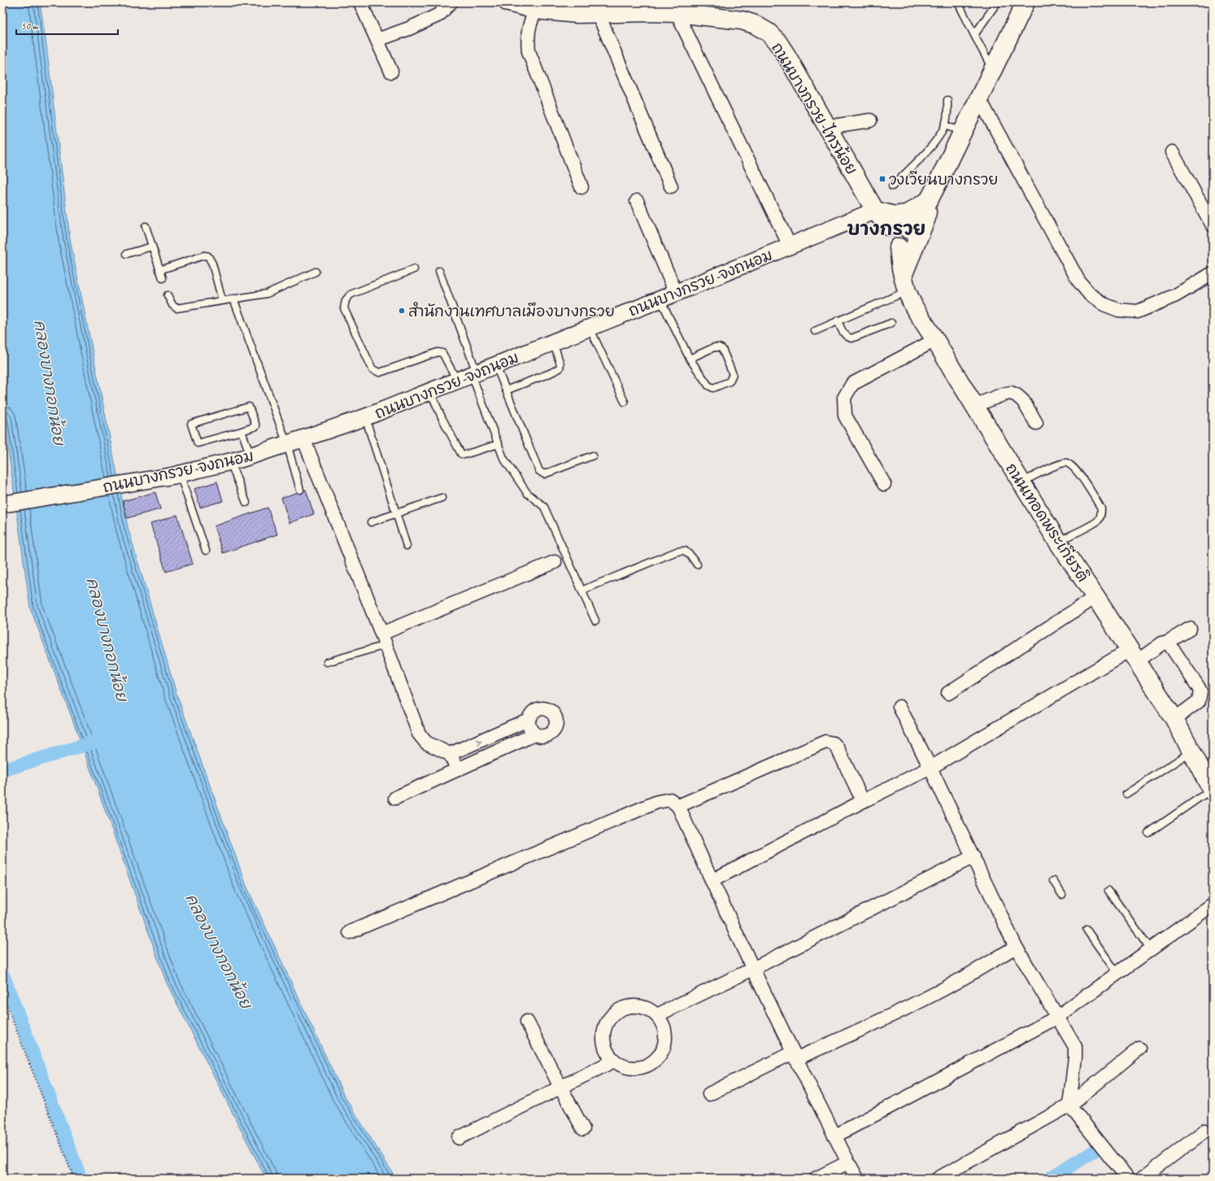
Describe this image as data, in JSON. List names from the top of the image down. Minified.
{"streets":{"main road":["ถนนบางกรวย-ไทรน้อย","ถนนเทอดพระเกียรติ"],"street":["ถนนบางกรวย-จงถนอม"]},"crossings":[["ถนนบางกรวย-ไทรน้อย","ถนนบางกรวย-จงถนอม"],["ถนนบางกรวย-ไทรน้อย","ถนนเทอดพระเกียรติ"]],"districts":["บางกรวย"],"water":["คลองบางกอกน้อย"],"places":{"transit":["วงเวียนบางกรวย"],"other":["สำนักงานเทศบาลเมืองบางกรวย"]},"scale_bar":"50 m"}
